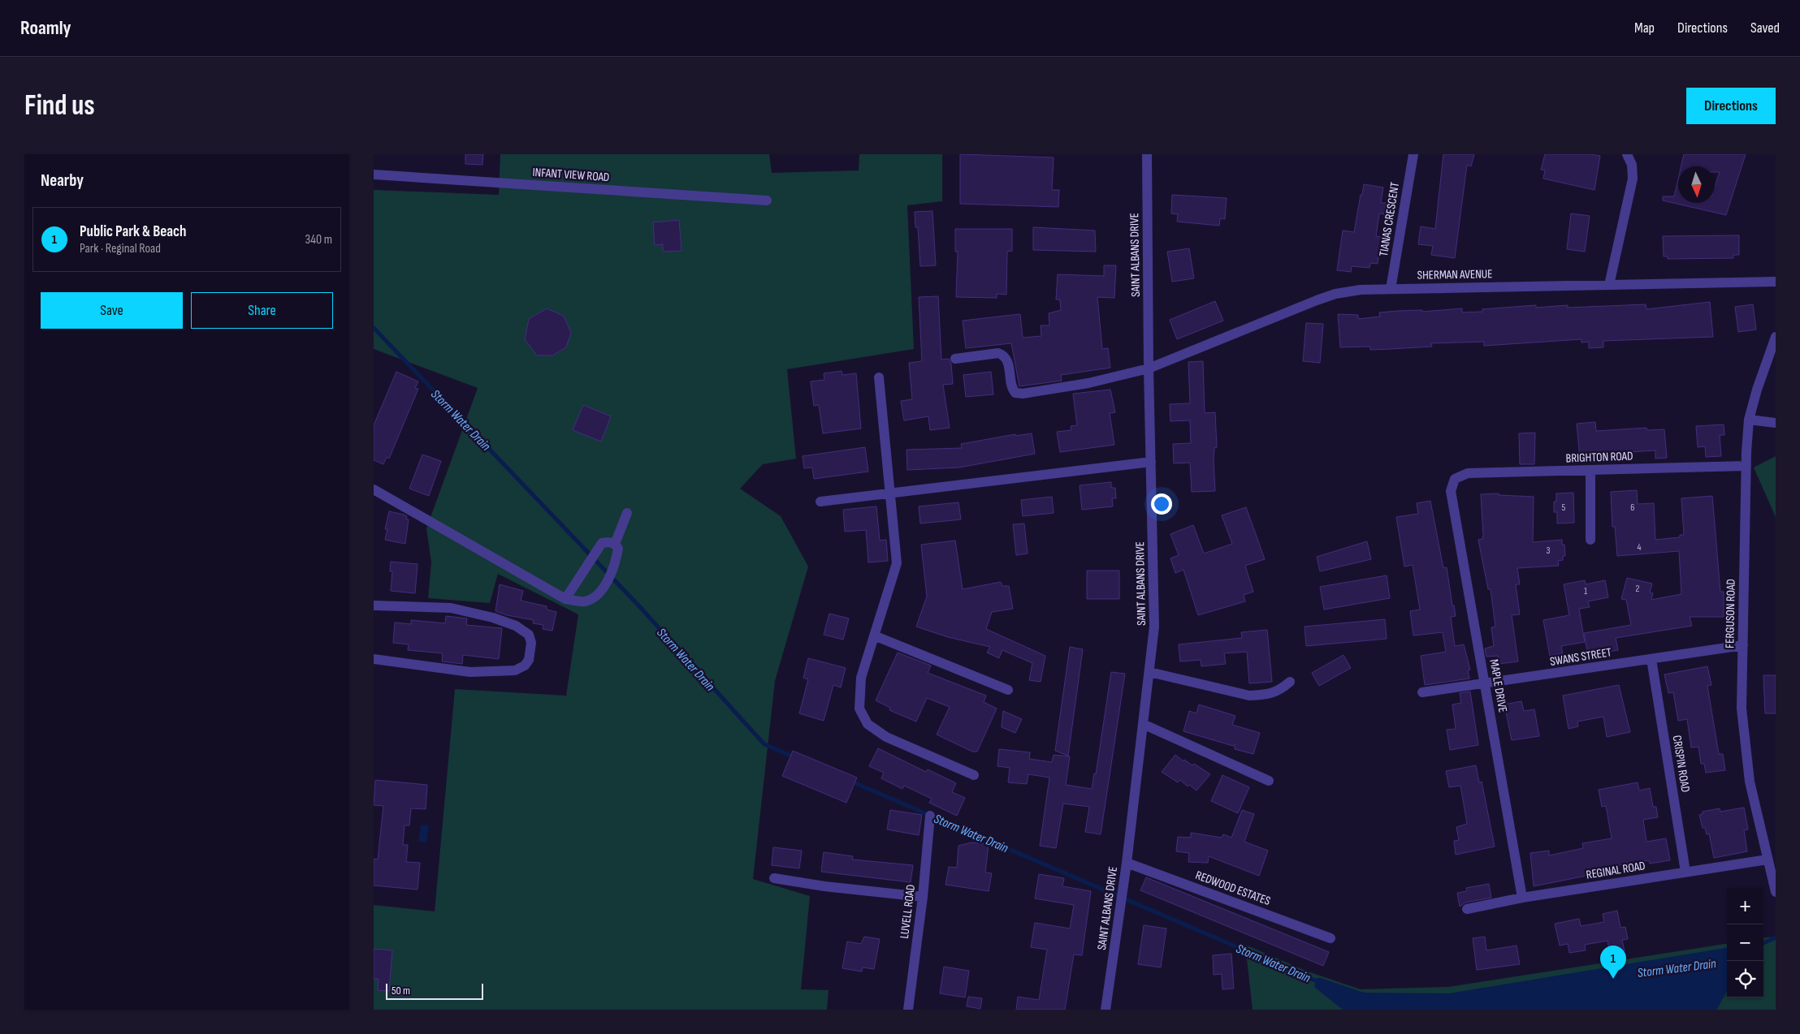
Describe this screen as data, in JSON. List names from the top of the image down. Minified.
{"streets":{"street":["INFANT VIEW ROAD","TIANAS CRESCENT","SAINT ALBANS DRIVE","SHERMAN AVENUE","BRIGHTON ROAD","FERGUSON ROAD","SWANS STREET","MAPLE DRIVE","CRISPIN ROAD","REGINAL ROAD","REDWOOD ESTATES","LUVELL ROAD"]},"crossings":[["TIANAS CRESCENT","SHERMAN AVENUE"],["SAINT ALBANS DRIVE","SHERMAN AVENUE"],["SAINT ALBANS DRIVE","REDWOOD ESTATES"],["BRIGHTON ROAD","FERGUSON ROAD"],["BRIGHTON ROAD","MAPLE DRIVE"],["FERGUSON ROAD","SWANS STREET"],["FERGUSON ROAD","REGINAL ROAD"],["SWANS STREET","MAPLE DRIVE"],["SWANS STREET","CRISPIN ROAD"],["MAPLE DRIVE","REGINAL ROAD"],["CRISPIN ROAD","REGINAL ROAD"]],"water":["Storm Water Drain"],"house_numbers":["5","6","4","3","2","1"],"scale_bar":"50 m","north":"bottom","page":{"header":"Roamly","nav":["Map","Directions","Saved"],"buttons":["Directions",["Save","Share"]],"title":"Find us","heading":"Nearby","list":[{"mark":"1","name":"Public Park & Beach","note":"Park · Reginal Road","value":"340 m"}],"map_buttons":["+","−"],"pins":"1","scale":"50 m"}}
